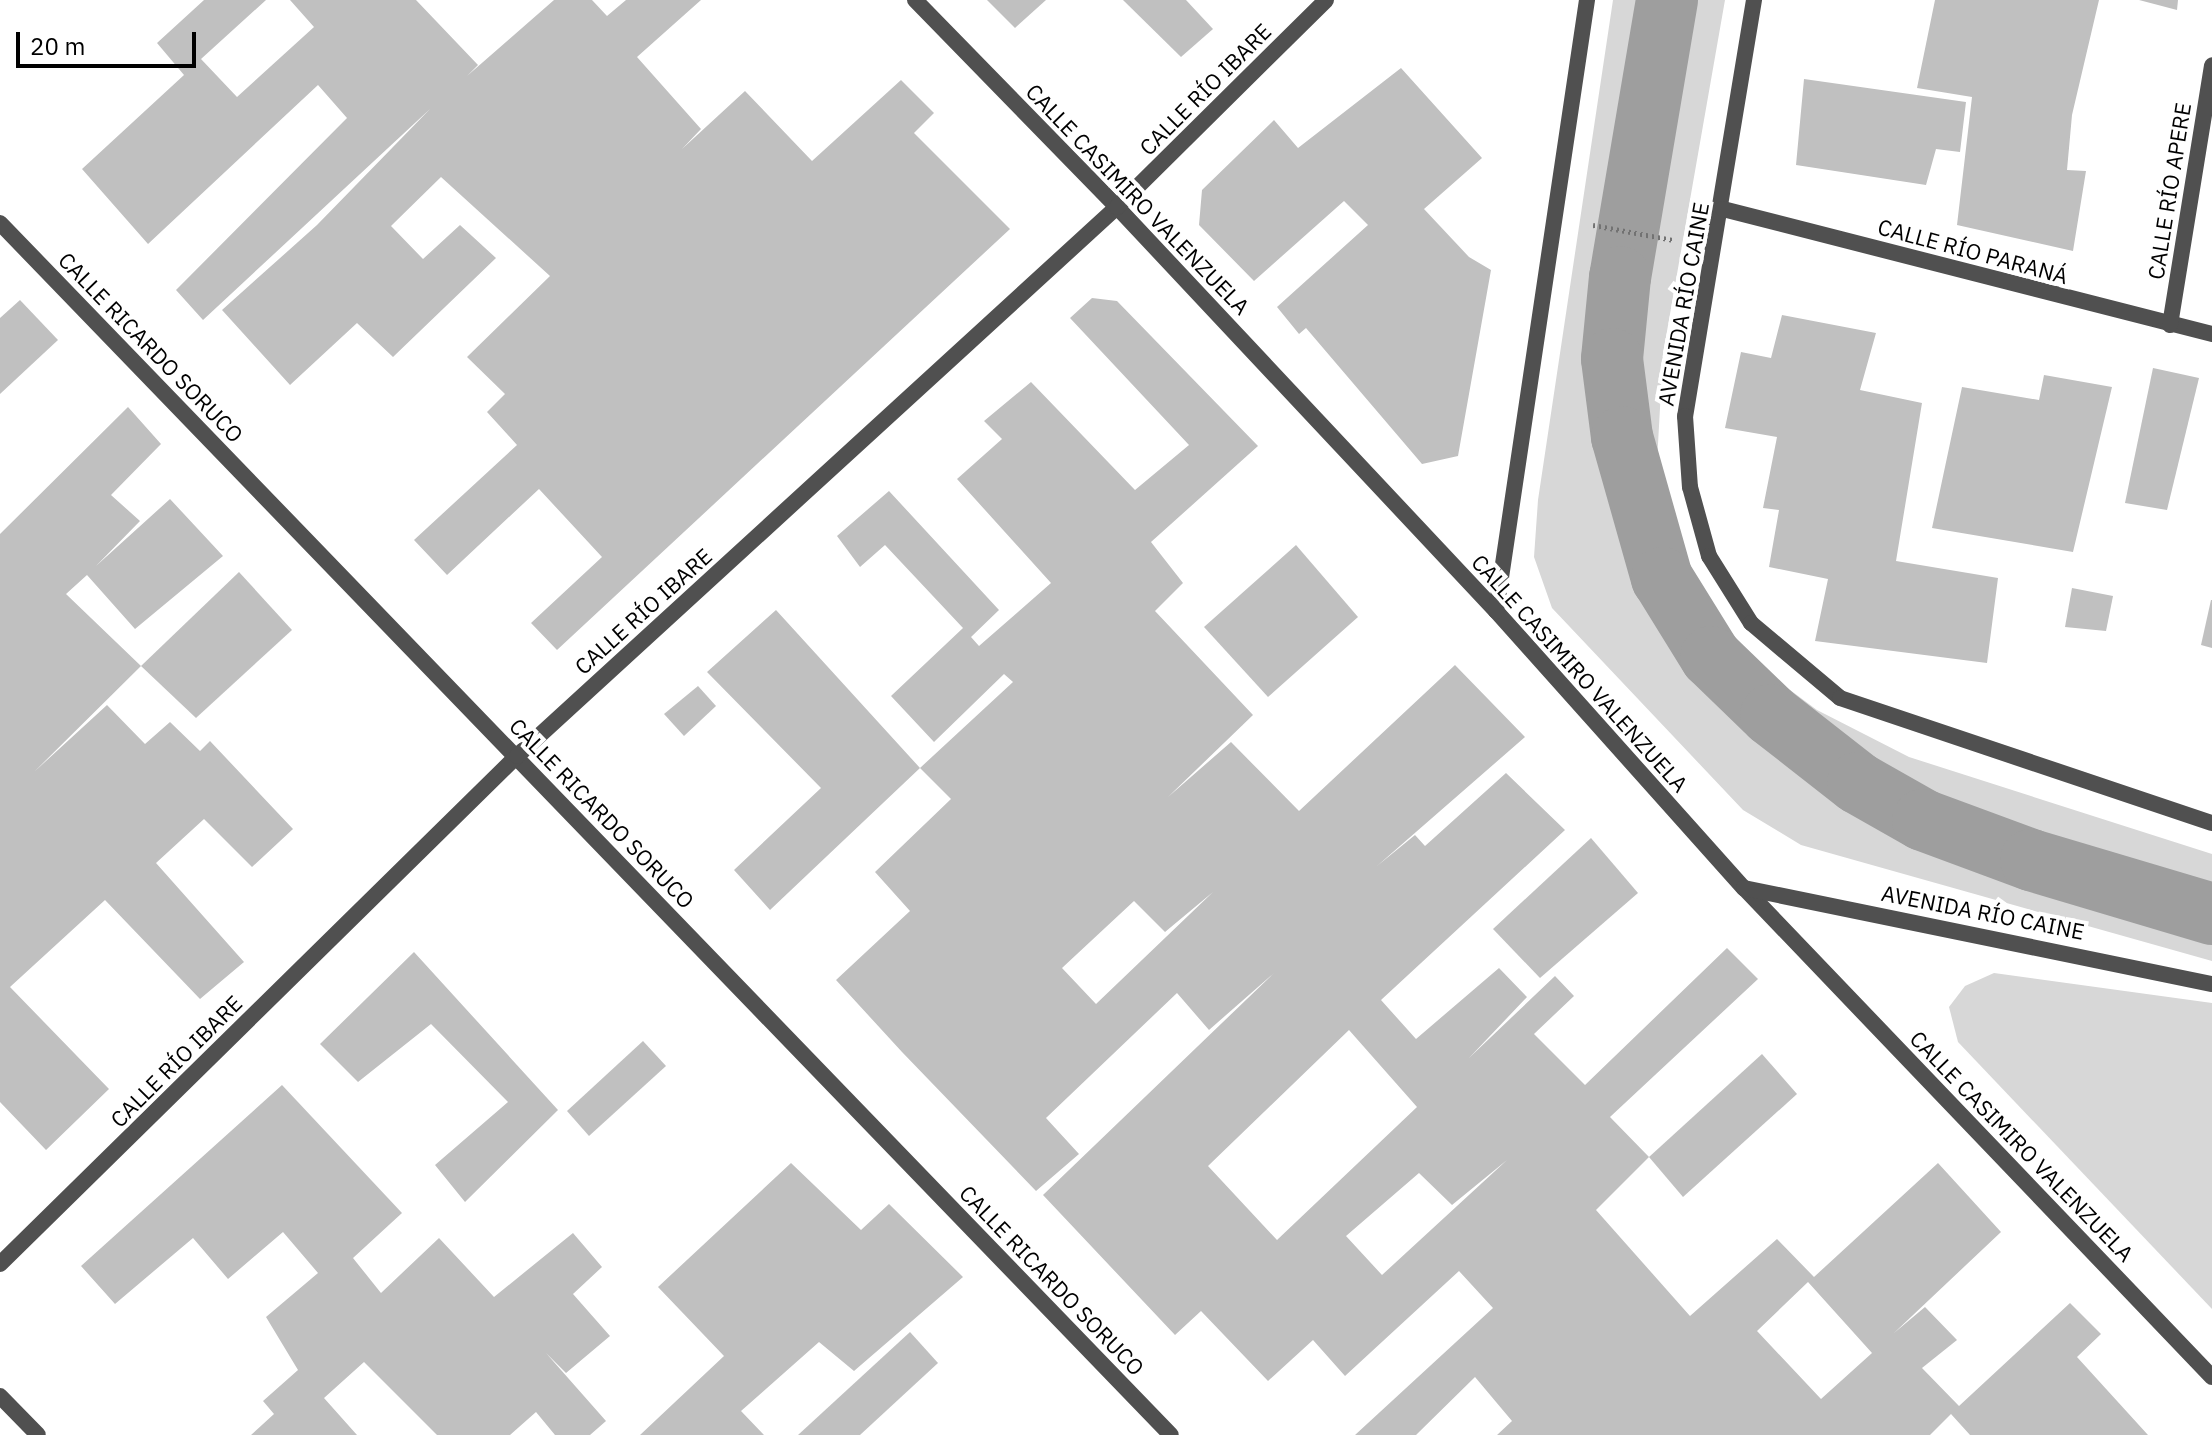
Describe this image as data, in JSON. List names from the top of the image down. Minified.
{"streets":{"street":["CALLE RÍO IBARE","CALLE RÍO APERE","CALLE CASIMIRO VALENZUELA","CALLE RÍO PARANÁ","AVENIDA RÍO CAINE","CALLE RICARDO SORUCO"]},"crossings":[["CALLE RÍO IBARE","CALLE CASIMIRO VALENZUELA"],["CALLE RÍO IBARE","CALLE RICARDO SORUCO"],["CALLE RÍO APERE","CALLE RÍO PARANÁ"],["CALLE CASIMIRO VALENZUELA","AVENIDA RÍO CAINE"],["CALLE RÍO PARANÁ","AVENIDA RÍO CAINE"]],"scale_bar":"20 m"}
